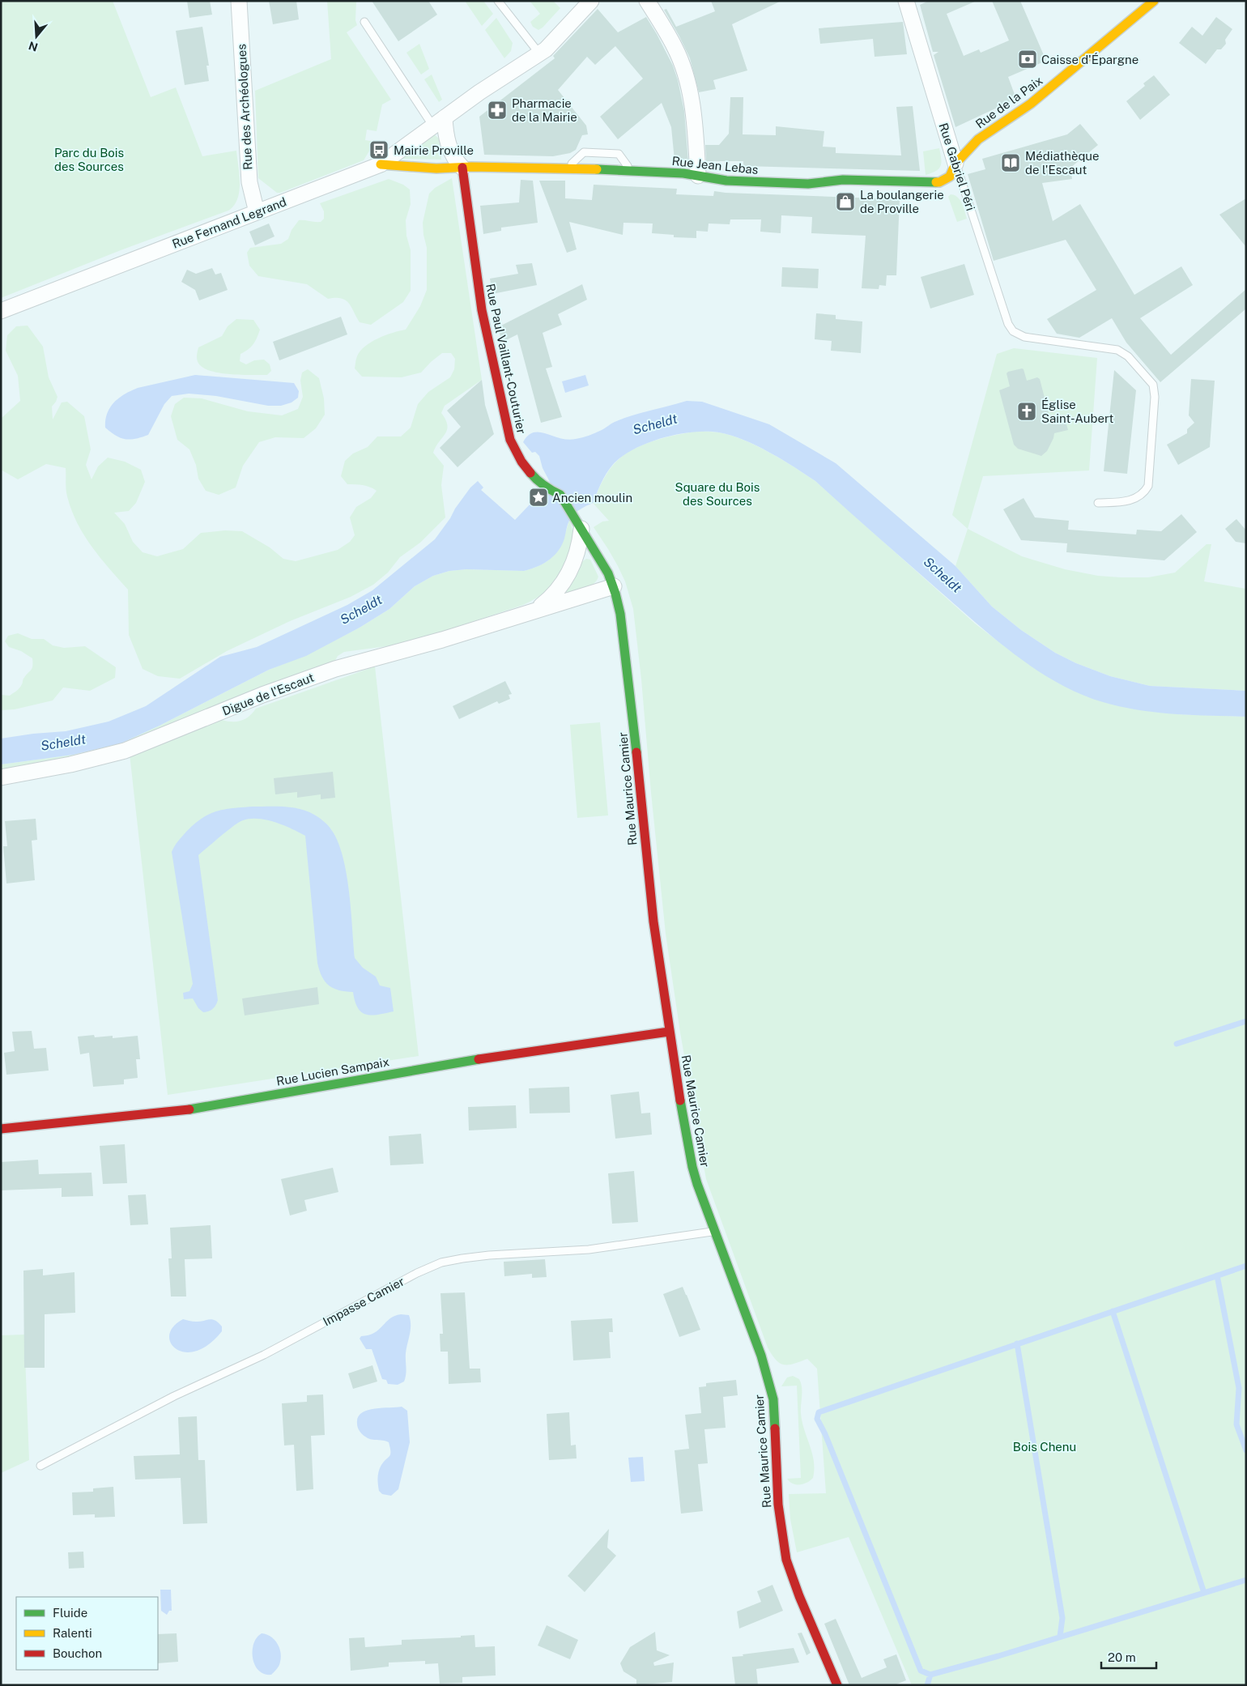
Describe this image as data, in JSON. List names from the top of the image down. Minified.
{"streets":{"street":["Rue de la Paix","Rue des Archéologues","Rue Jean Lebas","Rue Gabriel Péri","Rue Fernand Legrand","Rue Paul Vaillant-Couturier","Digue de l'Escaut","Rue Maurice Camier","Rue Lucien Sampaix"],"lane":["Impasse Camier"]},"crossings":[["Rue de la Paix","Rue Jean Lebas"],["Rue de la Paix","Rue Gabriel Péri"],["Rue des Archéologues","Rue Fernand Legrand"],["Rue Jean Lebas","Rue Gabriel Péri"],["Rue Jean Lebas","Rue Fernand Legrand"],["Rue Jean Lebas","Rue Paul Vaillant-Couturier"],["Rue Fernand Legrand","Rue Paul Vaillant-Couturier"],["Rue Paul Vaillant-Couturier","Digue de l'Escaut"],["Rue Paul Vaillant-Couturier","Rue Maurice Camier"],["Digue de l'Escaut","Rue Maurice Camier"],["Rue Maurice Camier","Rue Lucien Sampaix"],["Rue Maurice Camier","Impasse Camier"]],"water":["Scheldt"],"parks":["Parc du Bois des Sources","Square du Bois des Sources","Bois Chenu"],"places":{"bank":["Caisse d'Épargne"],"pharmacy":["Pharmacie de la Mairie"],"bus stop":["Mairie Proville"],"library":["Médiathèque de l'Escaut"],"shop":["La boulangerie de Proville"],"church":["Église Saint-Aubert"],"place":["Ancien moulin"]},"legend":["Fluide","Ralenti","Bouchon"],"scale_bar":"20 m","north":"bottom"}
